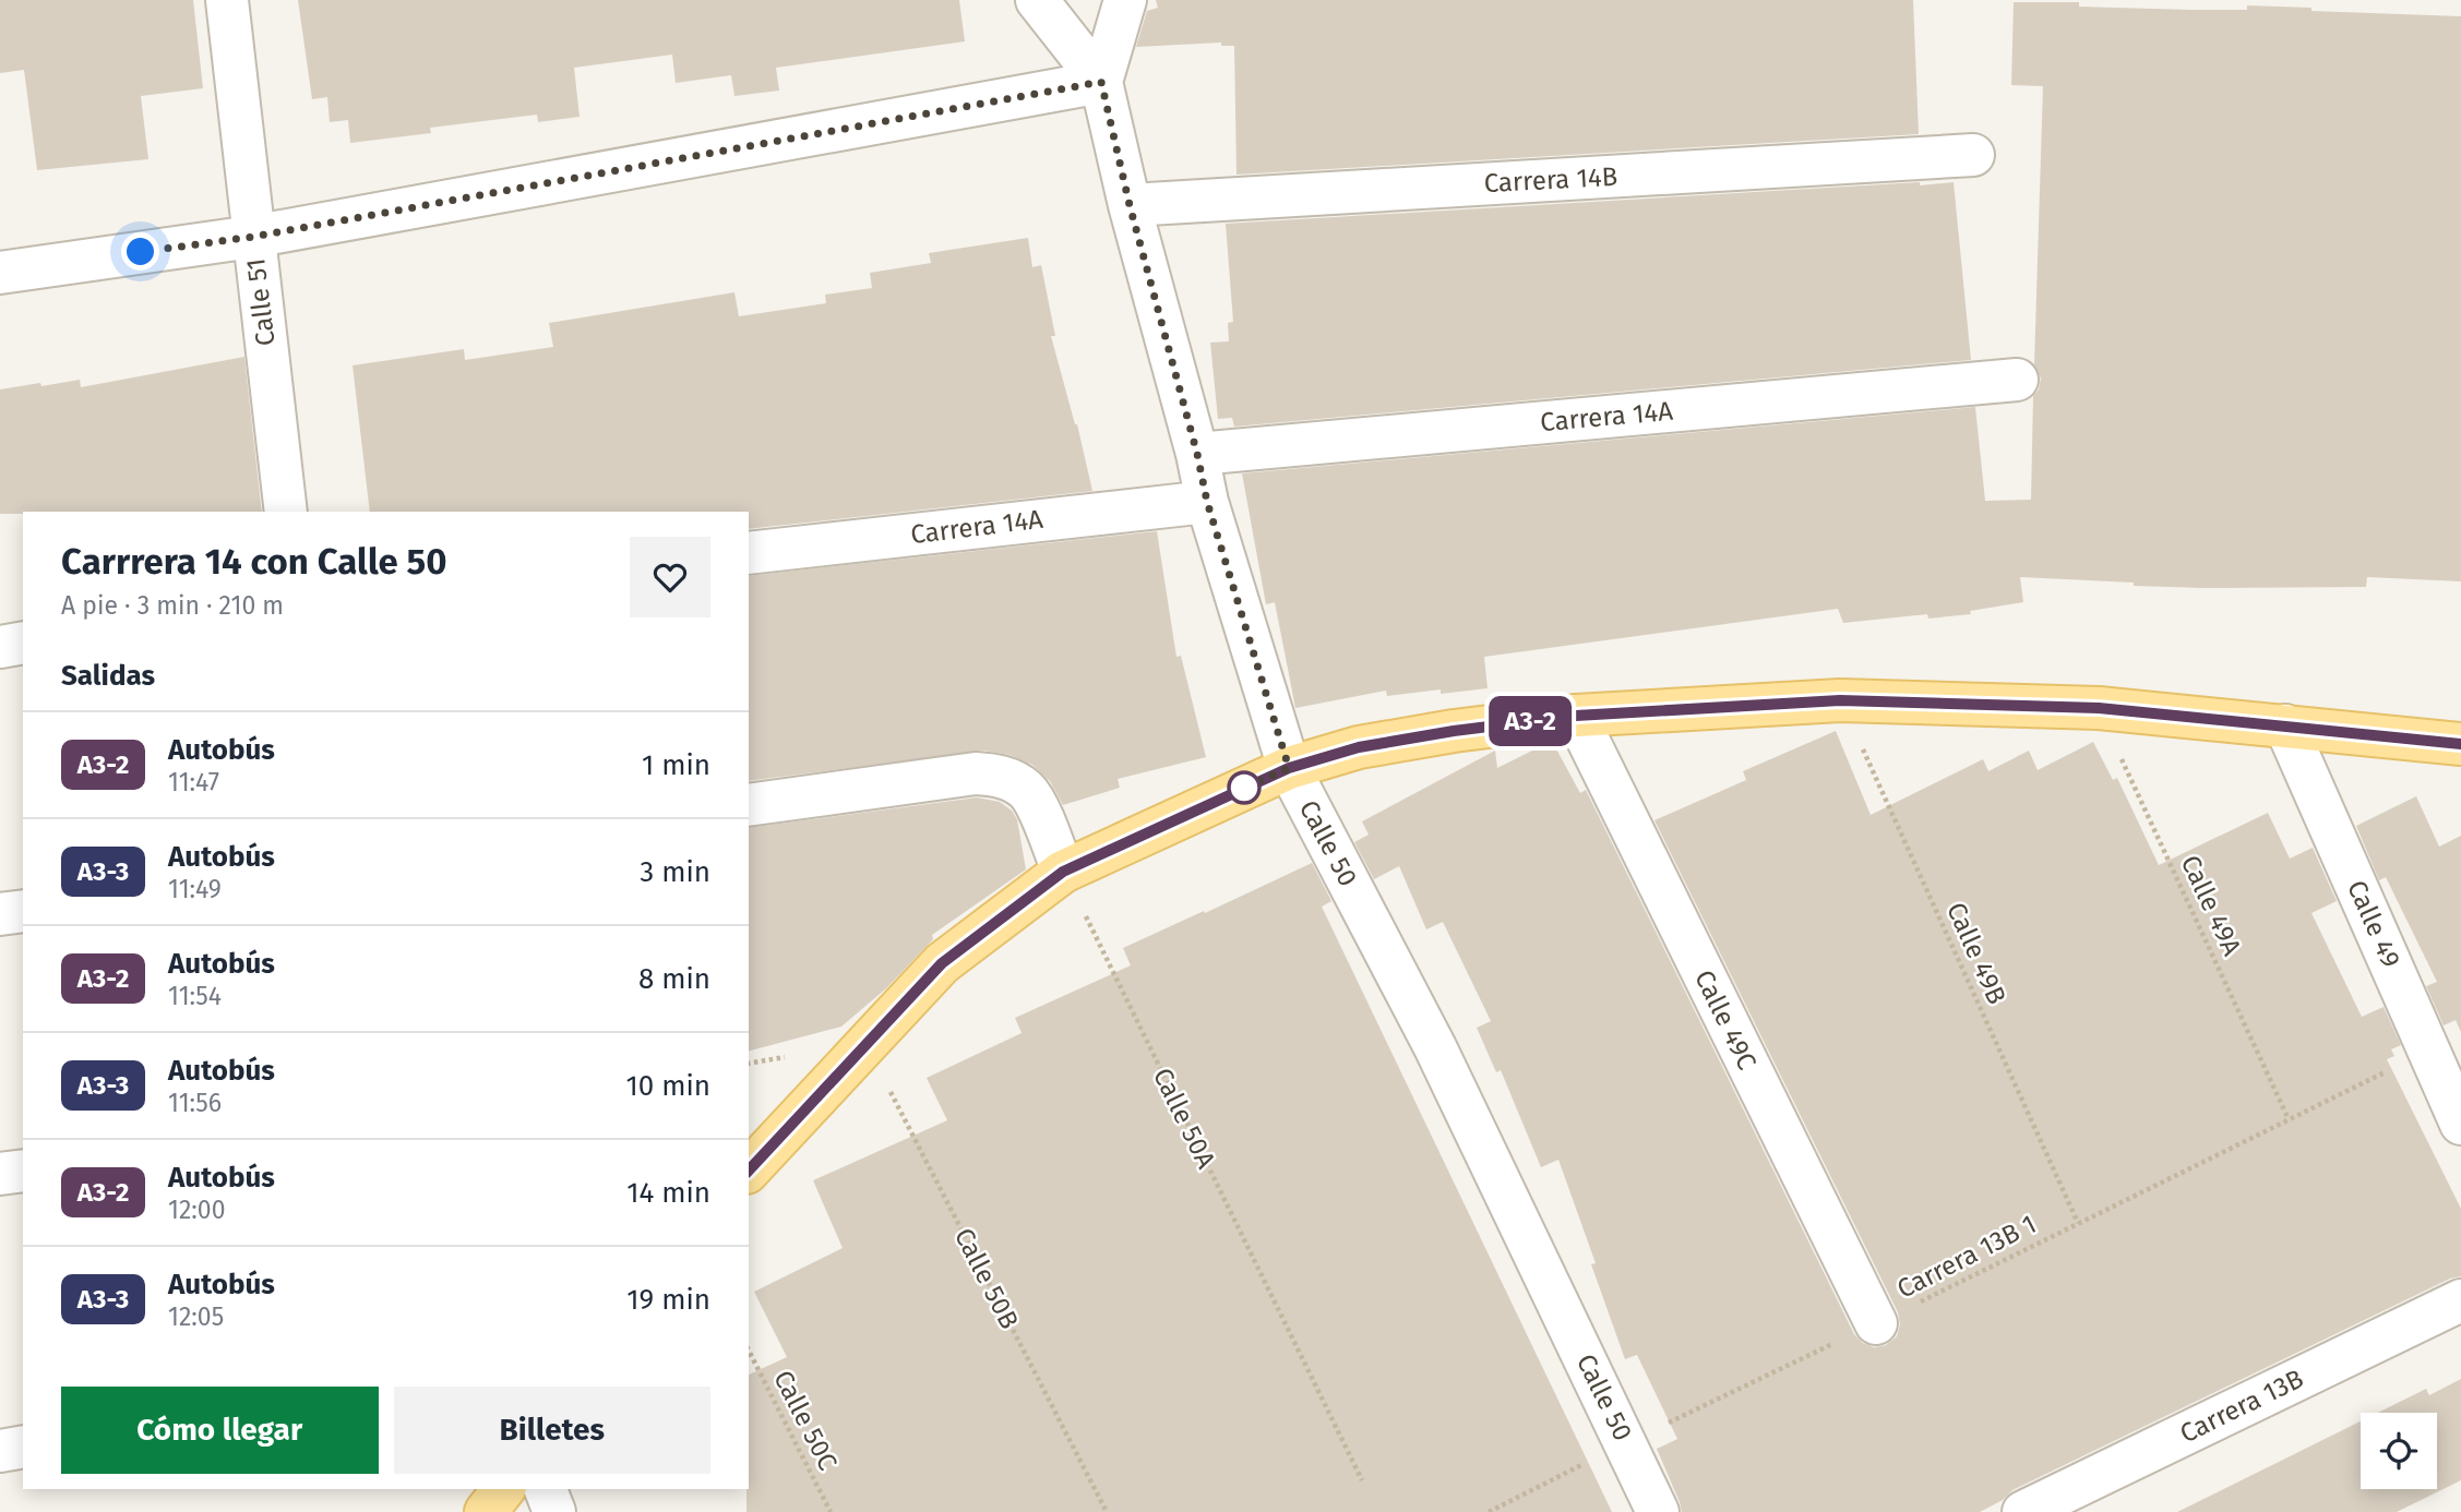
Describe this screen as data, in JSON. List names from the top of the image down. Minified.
{"streets":{"street":["Carrera 14B","Calle 51","Carrera 14A","Calle 50","Calle 49","Calle 49C","Carrera 13B"],"path":["Calle 49A","Calle 49B","Calle 50A","Carrera 13B 1","Calle 50B","Calle 50C"]},"crossings":[["Carrera 14B","Calle 50"],["Carrera 14A","Calle 50"],["Calle 50","Carrera 13B 1"],["Calle 49A","Carrera 13B 1"],["Calle 49","Carrera 13B 1"],["Calle 49B","Carrera 13B 1"],["Calle 49C","Carrera 13B 1"]],"lines":["bus line A3-2"],"page":{"on_map":"A3-2","heading":[["Carrrera 14 con Calle 50","A pie · 3 min · 210 m"],"Salidas"],"list":[{"mark":"A3-2","name":"Autobús","note":"11:47","value":"1 min"},{"mark":"A3-3","name":"Autobús","note":"11:49","value":"3 min"},{"mark":"A3-2","name":"Autobús","note":"11:54","value":"8 min"},{"mark":"A3-3","name":"Autobús","note":"11:56","value":"10 min"},{"mark":"A3-2","name":"Autobús","note":"12:00","value":"14 min"},{"mark":"A3-3","name":"Autobús","note":"12:05","value":"19 min"}],"buttons":["Cómo llegar","Billetes"]}}
